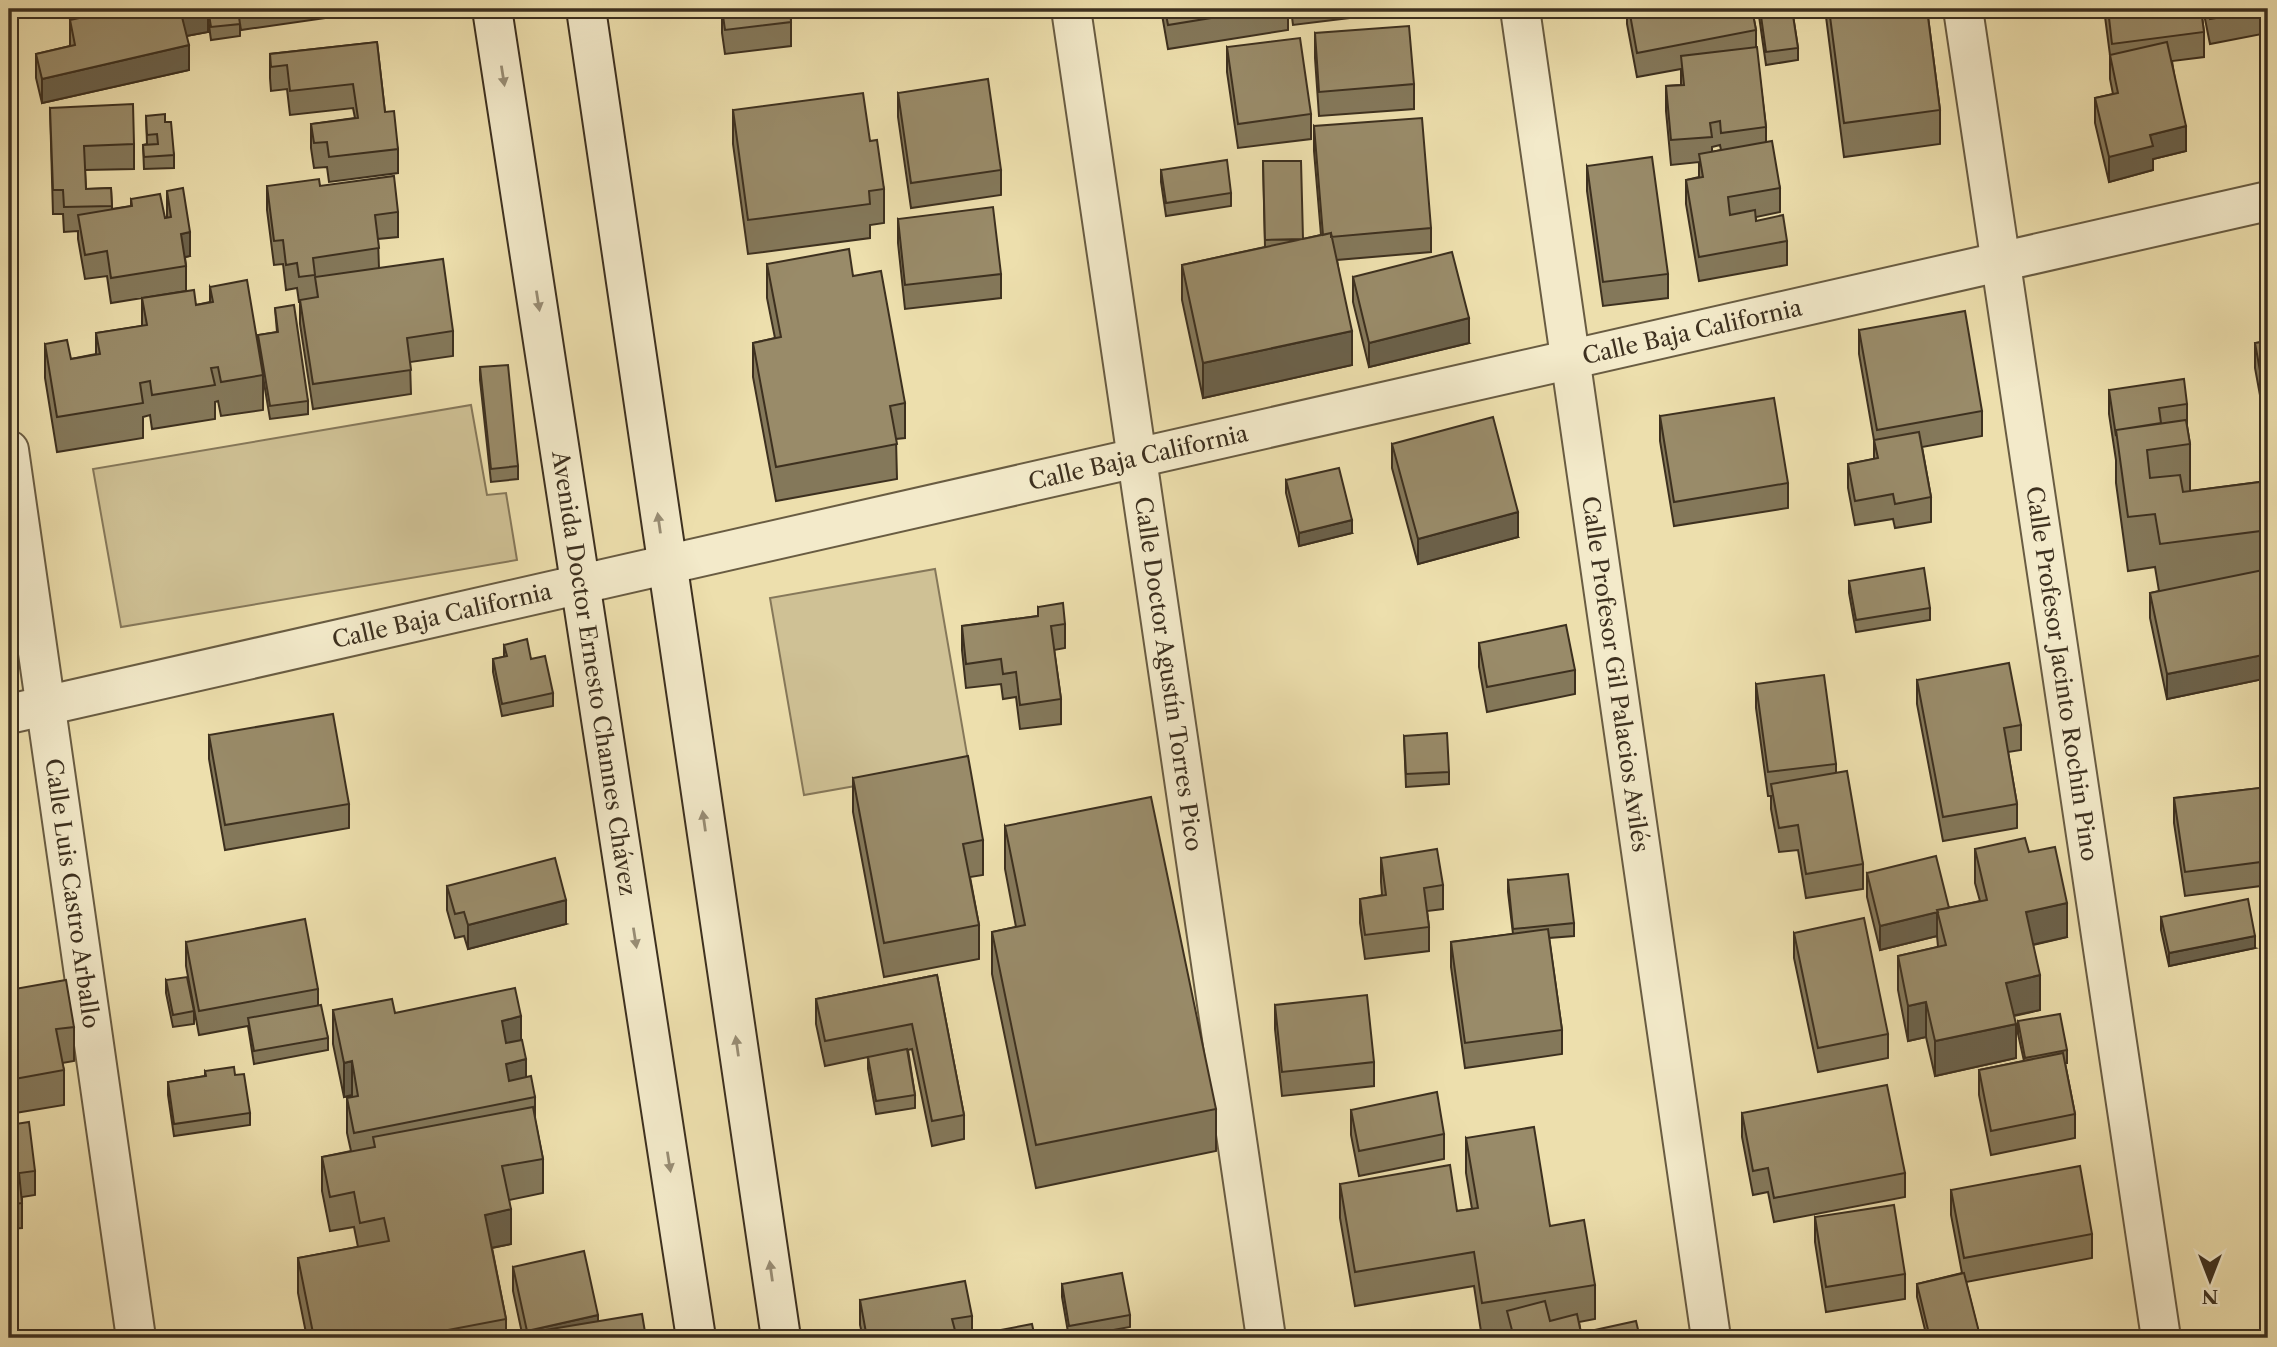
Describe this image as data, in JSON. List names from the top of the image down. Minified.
{"streets":{"street":["Calle Baja California","Avenida Doctor Ernesto Channes Chávez","Calle Profesor Gil Palacios Avilés","Calle Profesor Jacinto Rochin Pino","Calle Doctor Agustín Torres Pico","Calle Luis Castro Arballo"]},"crossings":[["Calle Baja California","Avenida Doctor Ernesto Channes Chávez"],["Calle Baja California","Calle Profesor Gil Palacios Avilés"],["Calle Baja California","Calle Profesor Jacinto Rochin Pino"],["Calle Baja California","Calle Doctor Agustín Torres Pico"],["Calle Baja California","Calle Luis Castro Arballo"]],"north":"bottom"}
